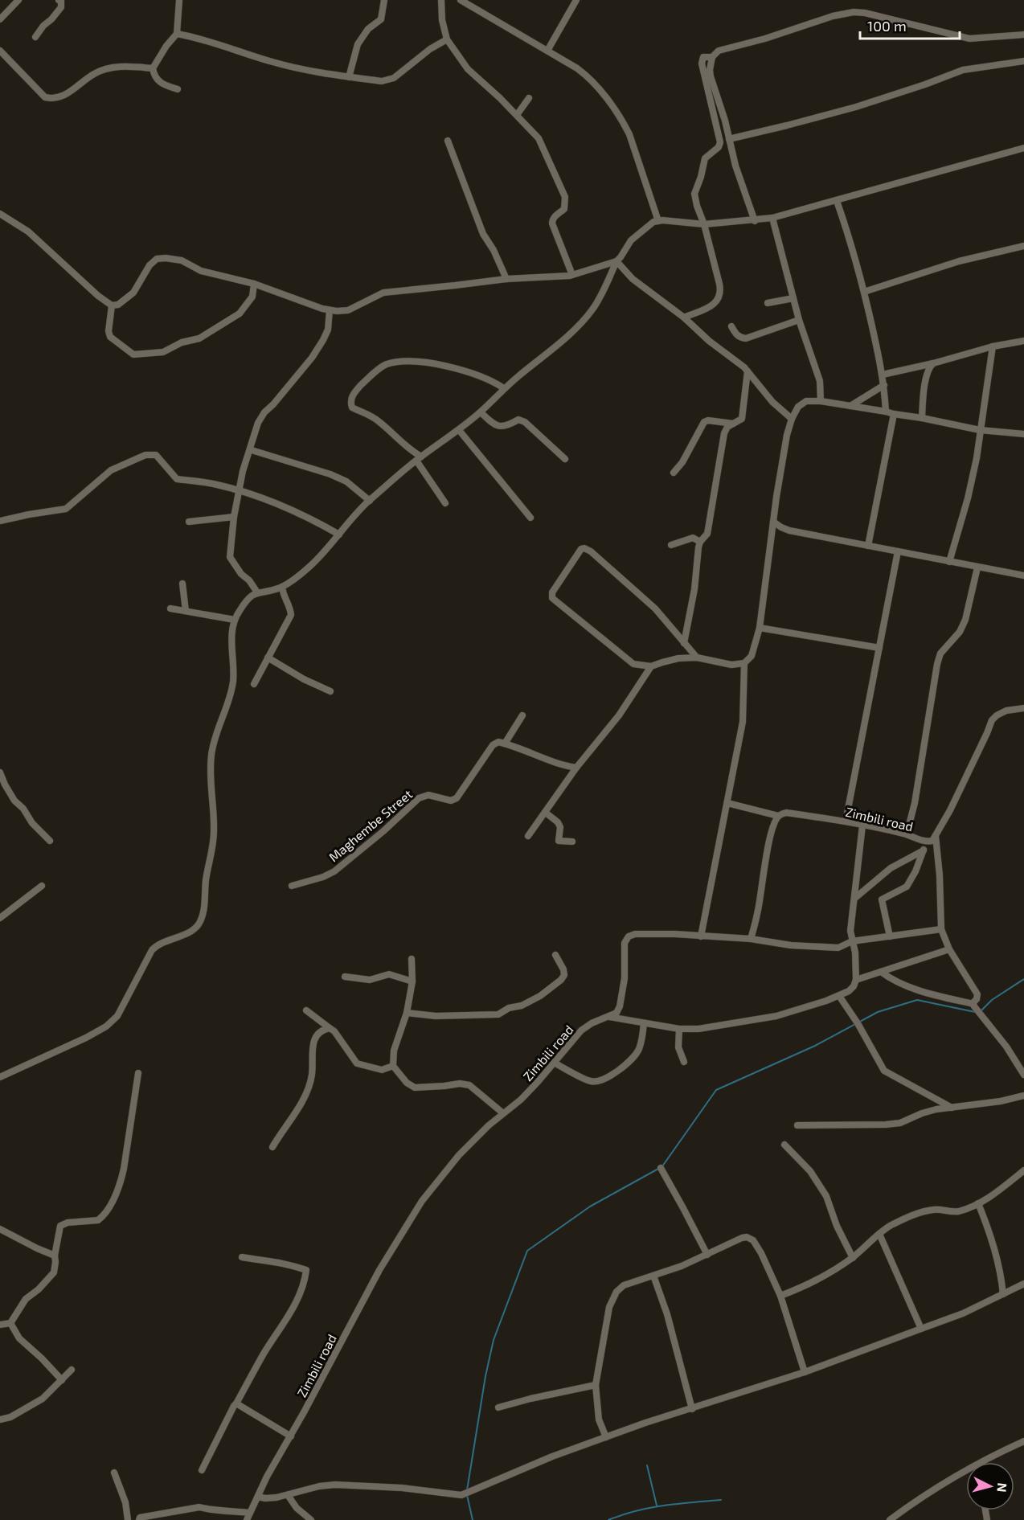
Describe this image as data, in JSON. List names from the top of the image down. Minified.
{"streets":{"street":["Zimbili road","Maghembe Street"]},"scale_bar":"100 m","north":"right"}
